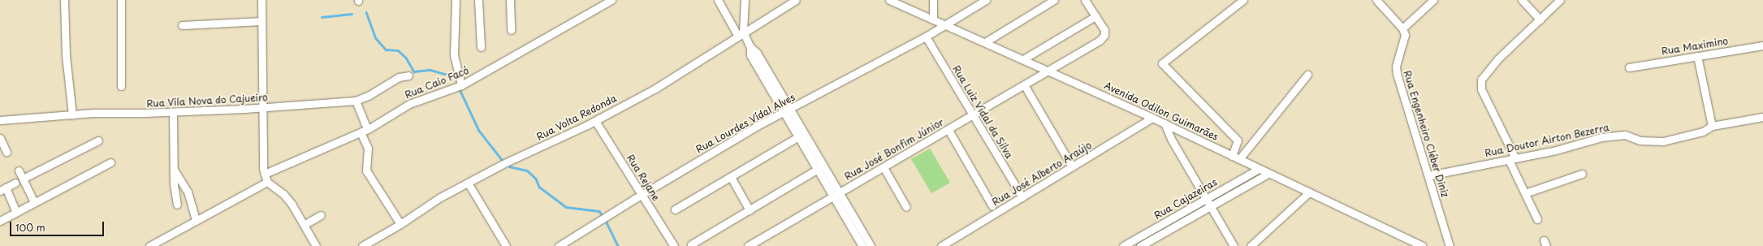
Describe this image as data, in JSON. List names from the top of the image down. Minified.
{"streets":{"street":["Rua Maximino","Rua Caio Facó","Rua Vila Nova do Cajueiro","Avenida Odilon Guimarães","Rua Luiz Vidal da Silva","Rua Volta Redonda","Rua Lourdes Vídal Alves","Rua Engenheiro Cléber Diniz","Rua Doutor Airton Bezerra","Rua José Bonfim Júnior","Rua José Alberto Araújo","Rua Rejane","Rua Cajazeiras"]},"crossings":[["Avenida Odilon Guimarães","Rua Lourdes Vídal Alves"],["Avenida Odilon Guimarães","Rua José Bonfim Júnior"],["Avenida Odilon Guimarães","Rua José Alberto Araújo"],["Avenida Odilon Guimarães","Rua Cajazeiras"],["Rua Luiz Vidal da Silva","Rua Lourdes Vídal Alves"],["Rua Luiz Vidal da Silva","Rua José Bonfim Júnior"],["Rua Luiz Vidal da Silva","Rua José Alberto Araújo"],["Rua Volta Redonda","Rua Rejane"],["Rua Lourdes Vídal Alves","Rua Rejane"],["Rua Engenheiro Cléber Diniz","Rua Doutor Airton Bezerra"]],"scale_bar":"100 m"}
